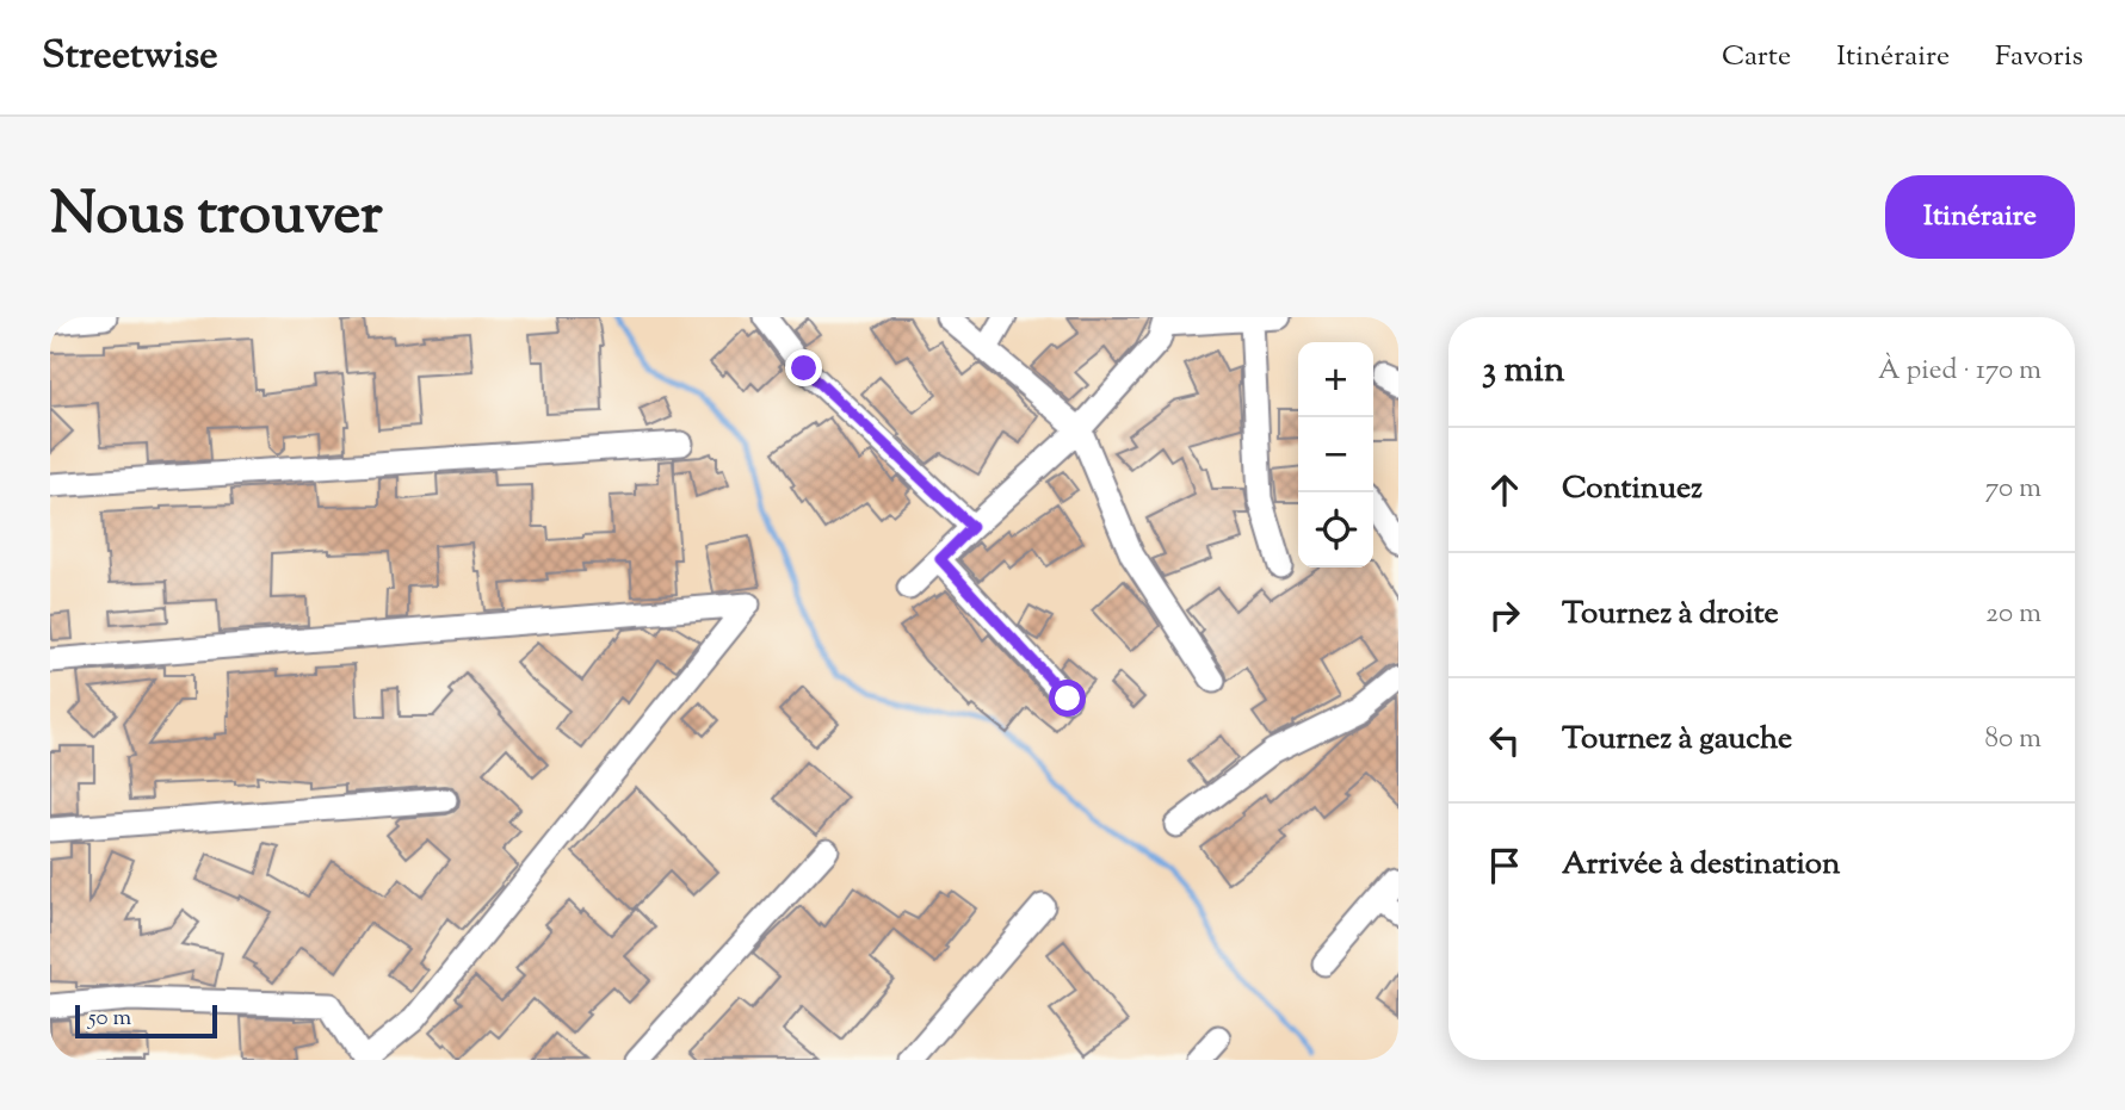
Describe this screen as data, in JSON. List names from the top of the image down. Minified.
{"scale_bar":"50 m","page":{"header":"Streetwise","nav":["Carte","Itinéraire","Favoris"],"title":"Nous trouver","buttons":"Itinéraire","heading":["3 min","À pied · 170 m"],"map_buttons":["+","−"],"list":[["Continuez","70 m"],["Tournez à droite","20 m"],["Tournez à gauche","80 m"],"Arrivée à destination"],"scale":"50 m"}}
